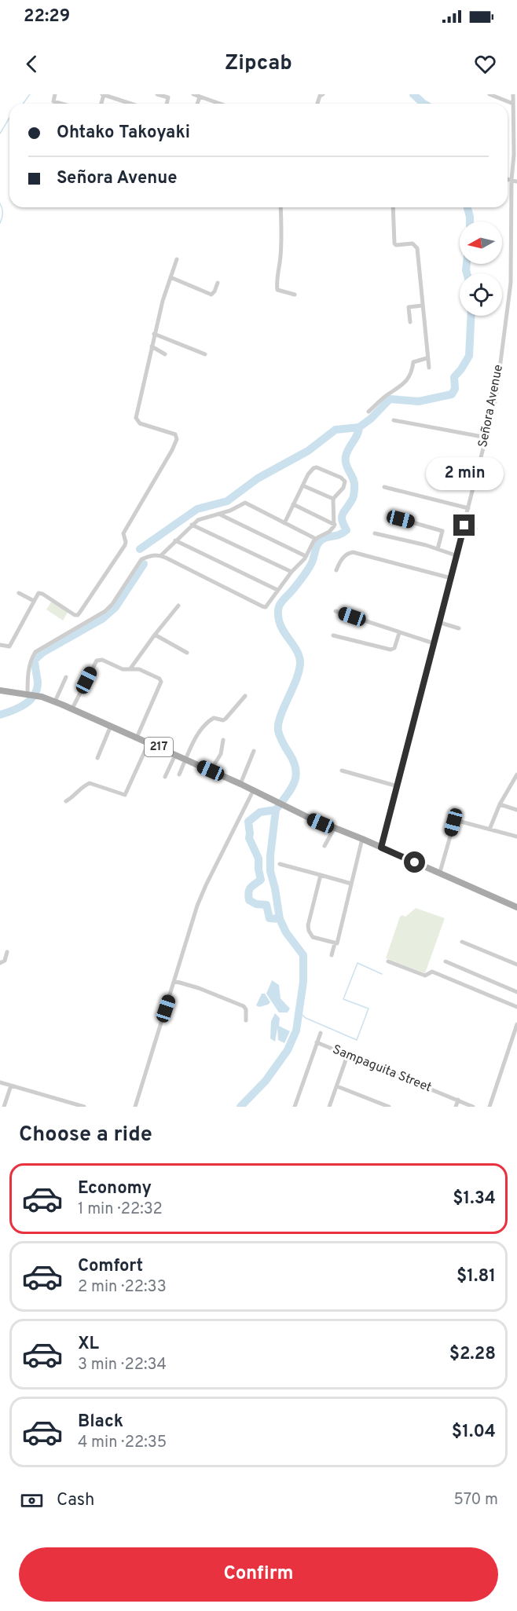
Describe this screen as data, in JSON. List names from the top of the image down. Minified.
{"streets":{"main road":["217"],"street":["Señora Avenue","Sampaguita Street"]},"crossings":[["Señora Avenue","217"]],"north":"left","page":{"status":"22:29","header":"Zipcab","banner":["Ohtako Takoyaki","Señora Avenue"],"bubble":"2 min","heading":"Choose a ride","list":[{"name":"Economy","note":"1 min · 22:32","value":"$1.34"},{"name":"Comfort","note":"2 min · 22:33","value":"$1.81"},{"name":"XL","note":"3 min · 22:34","value":"$2.28"},{"name":"Black","note":"4 min · 22:35","value":"$1.04"}],"pay":["Cash","570 m"],"buttons":"Confirm"}}
